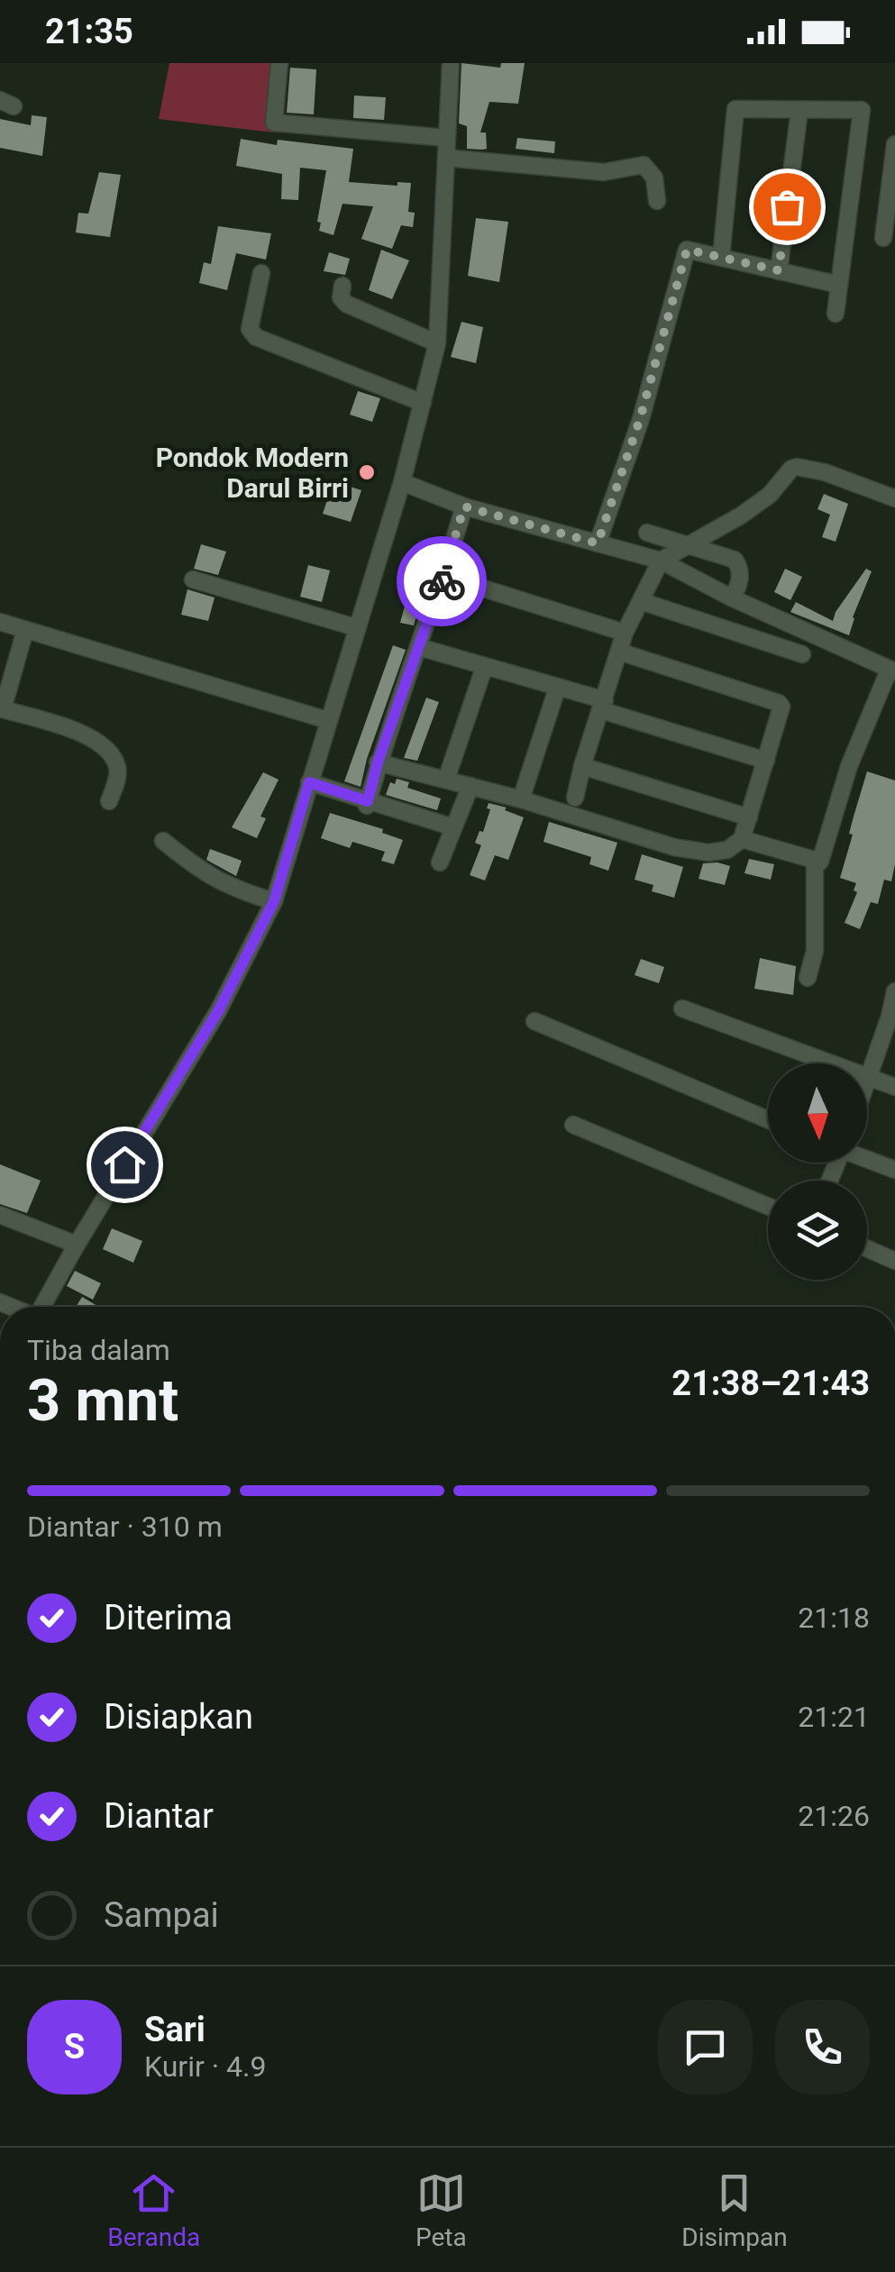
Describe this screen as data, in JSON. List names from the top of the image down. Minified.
{"places":["Pondok Modern Darul Birri"],"north":"bottom","page":{"status":"21:35","heading":["3 mnt","Tiba dalam","21:38–21:43"],"panel":["Sari","Kurir · 4.9"],"bar":"Diantar · 310 m","list":[["Diterima","21:18"],["Disiapkan","21:21"],["Diantar","21:26"],"Sampai"],"round":"S","tabs":["Beranda","Peta","Disimpan"]}}
